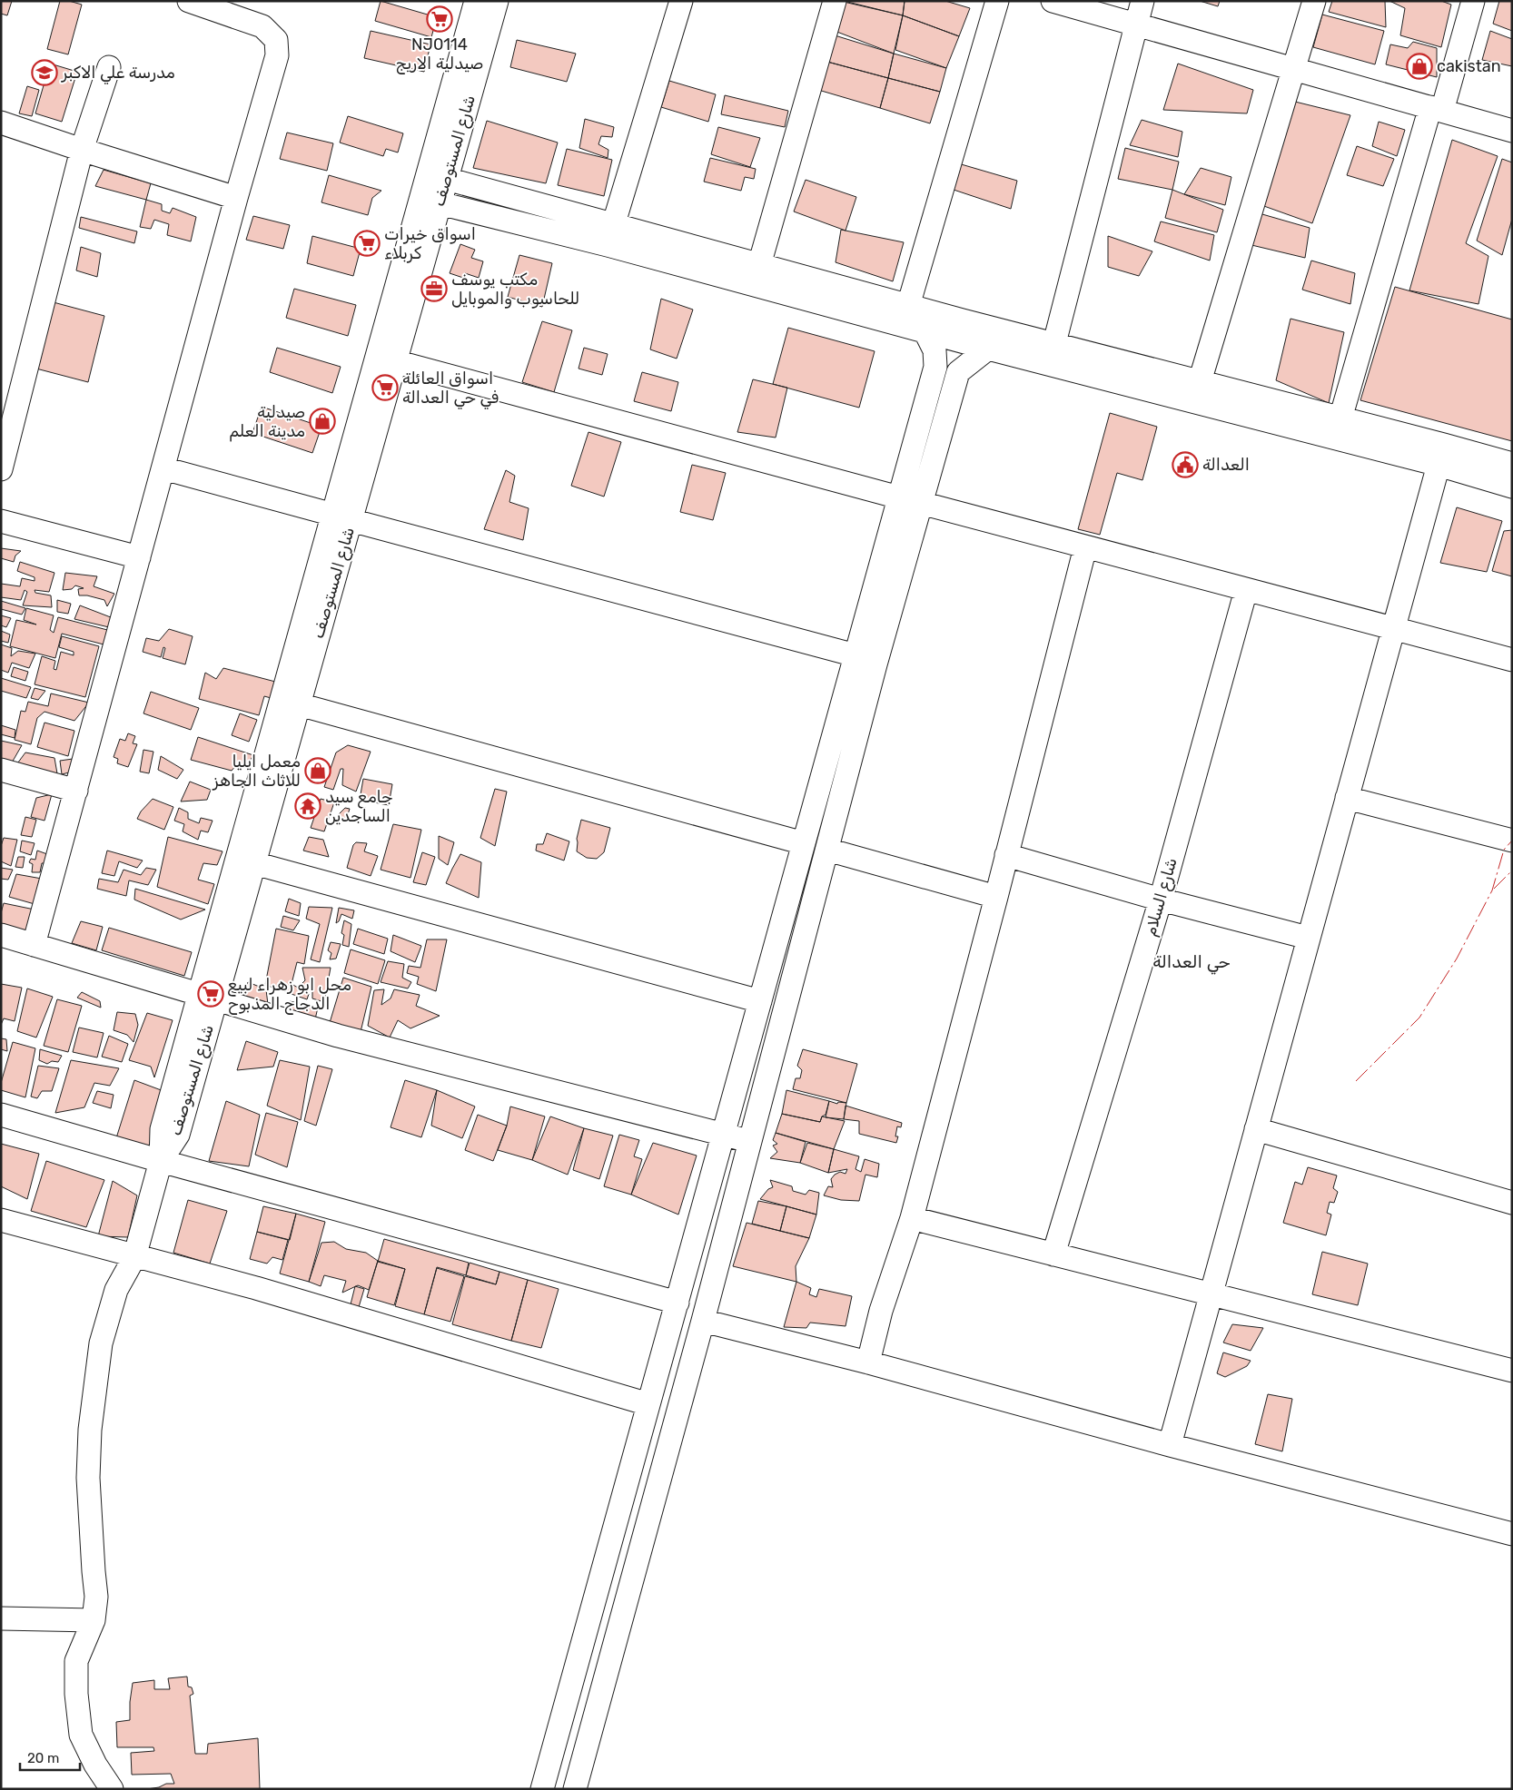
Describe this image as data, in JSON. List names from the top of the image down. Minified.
{"streets":{"street":["شارع المستوصف","شارع السلام"]},"districts":["حي العدالة"],"places":{"supermarket":["NJ0114 صيدلية الاريج","اسواق خيرات كربلاء","اسواق العائلة في حي العدالة","محل ابو زهراء لبيع الدجاج المذبوح"],"shop":["cakistan","صيدلية مدينة العلم","معمل ايليا للاثاث الجاهز"],"school or university":["مدرسة علي الاكبر"],"office":["مكتب يوسف للحاسوب والموبايل"],"public building":["العدالة"],"temple":["جامع سيد الساجدين"]},"scale_bar":"20 m"}
